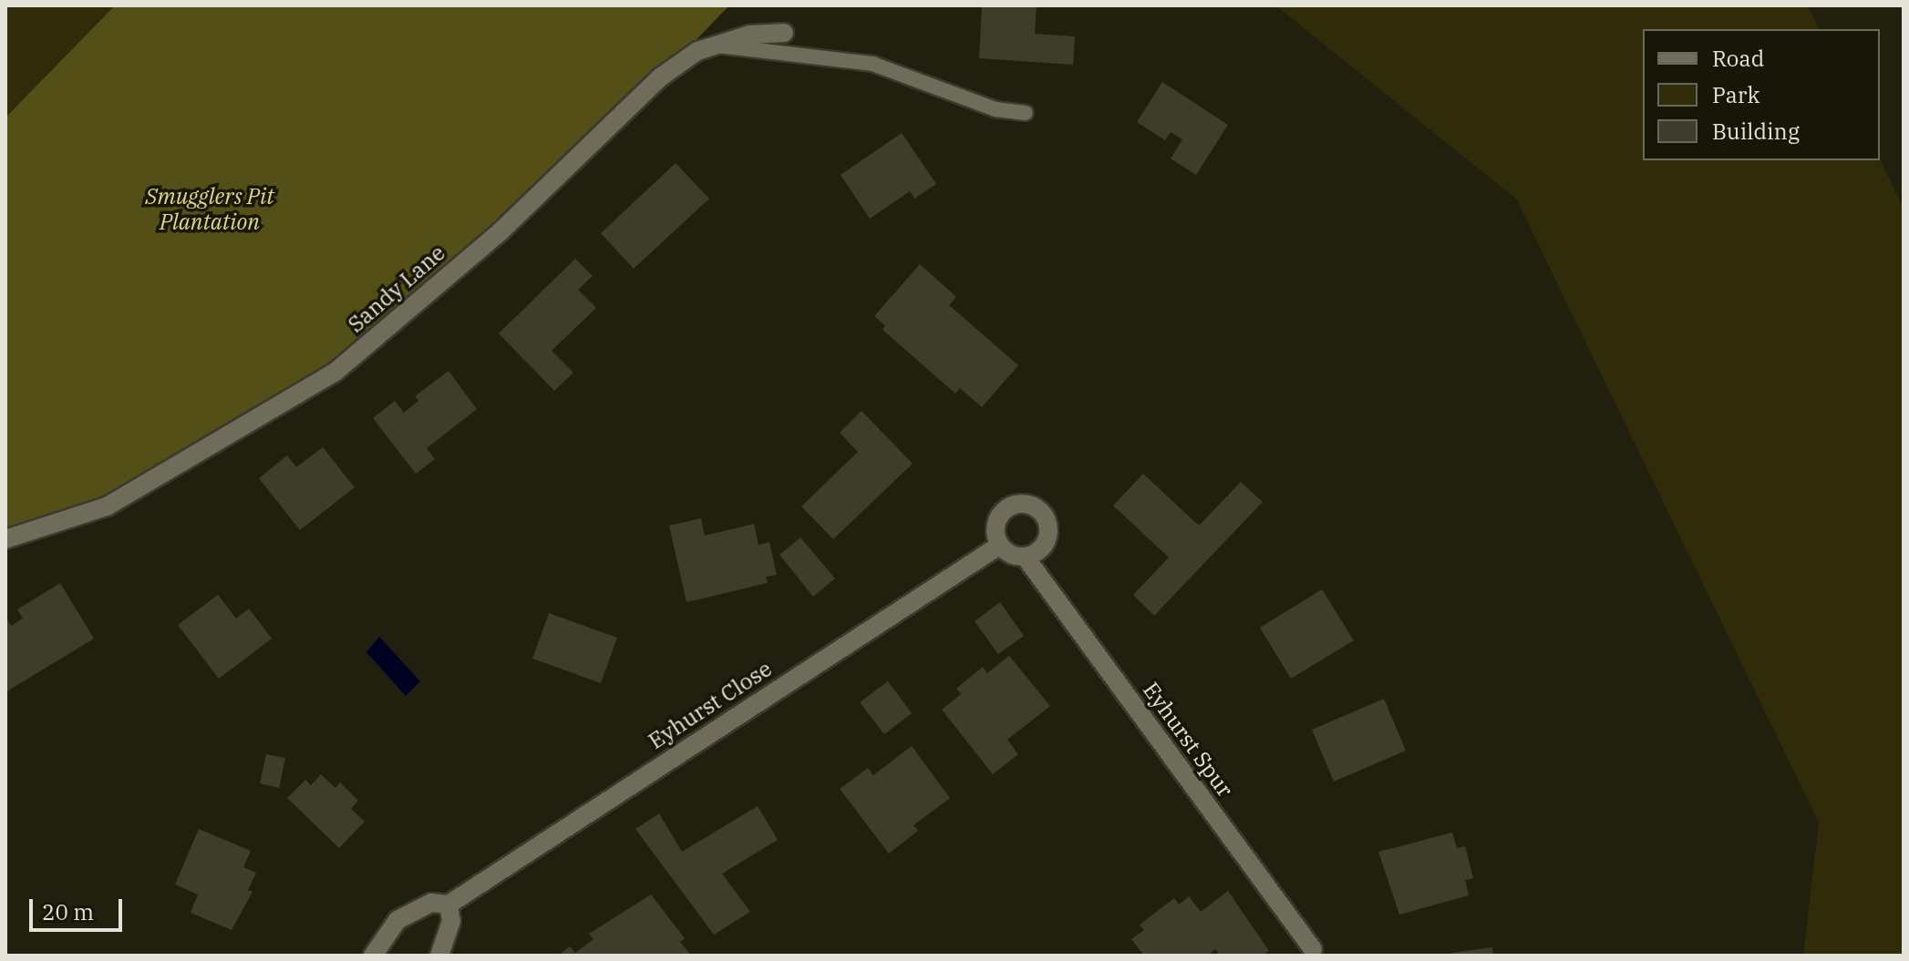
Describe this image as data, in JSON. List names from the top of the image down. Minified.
{"streets":{"street":["Sandy Lane","Eyhurst Close","Eyhurst Spur"]},"crossings":[["Eyhurst Close","Eyhurst Spur"]],"parks":["Smugglers Pit Plantation"],"legend":["Road","Park","Building"],"scale_bar":"20 m"}
